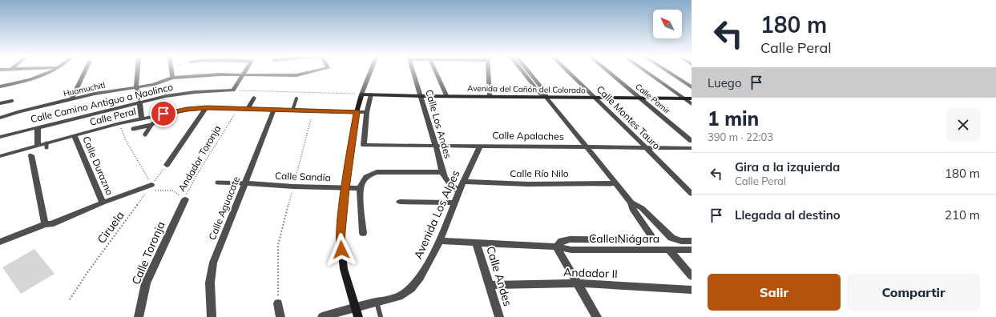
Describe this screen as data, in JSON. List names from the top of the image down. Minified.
{"streets":{"main road":["Avenida del Cañón del Colorado"],"street":["Huamuchitl","Calle Pamir","Calle Camino Antiguo a Naolinco","Calle Peral","Calle Montes Tauro","Calle Los Andes","Calle Apalaches","Calle Durazno","Calle Río Nilo","Calle Sandía","Calle Aguacate","Avenida Los Alpes","Calle Niágara","Calle Toronja","Andador II","Calle Andes"],"path":["Andador Toronja","Ciruela"]},"crossings":[["Avenida del Cañón del Colorado","Calle Pamir"],["Avenida del Cañón del Colorado","Calle Montes Tauro"],["Avenida del Cañón del Colorado","Calle Los Andes"],["Calle Peral","Calle Apalaches"],["Calle Peral","Andador Toronja"],["Calle Peral","Calle Durazno"],["Calle Peral","Calle Aguacate"],["Calle Montes Tauro","Calle Apalaches"],["Calle Los Andes","Calle Apalaches"],["Calle Los Andes","Avenida Los Alpes"],["Calle Apalaches","Avenida Los Alpes"],["Andador Toronja","Calle Toronja"],["Calle Río Nilo","Avenida Los Alpes"],["Calle Sandía","Calle Aguacate"],["Avenida Los Alpes","Calle Niágara"],["Calle Niágara","Calle Andes"],["Andador II","Calle Andes"]],"north":"top left","page":{"turn":["180 m","Calle Peral"],"then":"Luego","heading":["1 min","390 m · 22:03"],"list":[{"name":"Gira a la izquierda","note":"Calle Peral","value":"180 m"},{"name":"Llegada al destino","value":"210 m"}],"buttons":["Salir","Compartir"]}}
